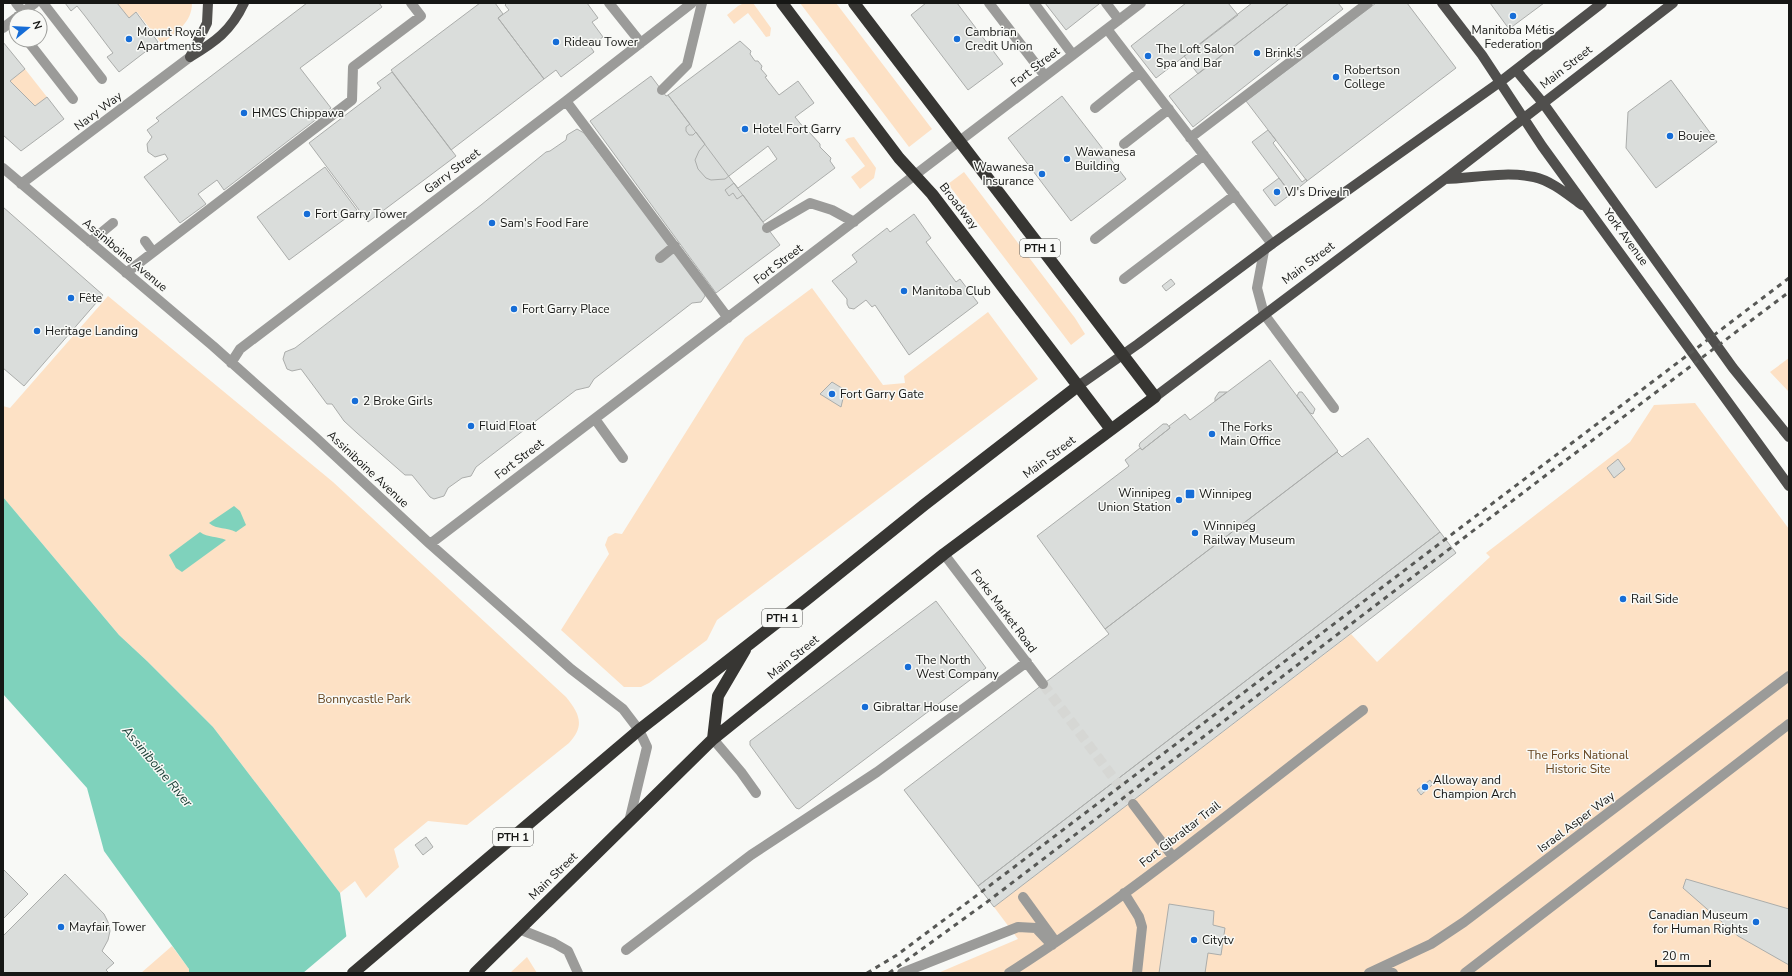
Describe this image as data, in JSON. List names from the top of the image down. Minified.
{"streets":{"highway":["Main Street","Broadway","PTH 1"],"main road":["York Avenue"],"street":["Fort Street","Navy Way","Garry Street","Assiniboine Avenue","Forks Market Road","Israel Asper Way","Fort Gibraltar Trail"]},"crossings":[["Fort Street","Broadway"],["Fort Street","PTH 1"],["Fort Street","Assiniboine Avenue"],["Main Street","Broadway"],["Main Street","York Avenue"],["Main Street","PTH 1"],["Main Street","Assiniboine Avenue"],["Main Street","Forks Market Road"],["Navy Way","Assiniboine Avenue"],["Garry Street","Assiniboine Avenue"],["Broadway","PTH 1"],["PTH 1","Assiniboine Avenue"]],"water":["Assiniboine River"],"parks":["Bonnycastle Park","The Forks National Historic Site"],"places":{"other":["Manitoba Métis Federation","Mount Royal Apartments","Cambrian Credit Union","Rideau Tower","Brink's","The Loft Salon Spa and Bar","Robertson College","HMCS Chippawa","Hotel Fort Garry","Boujee","Wawanesa Building","Wawanesa Insurance","VJ's Drive In","Fort Garry Tower","Sam's Food Fare","Manitoba Club","Fête","Fort Garry Place","Heritage Landing","Fort Garry Gate","2 Broke Girls","Fluid Float","The Forks Main Office","Winnipeg Union Station","Winnipeg Railway Museum","Rail Side","The North West Company","Gibraltar House","Alloway and Champion Arch","Canadian Museum for Human Rights","Mayfair Tower","Citytv"],"transit":["Winnipeg"]},"scale_bar":"20 m","north":"right"}
